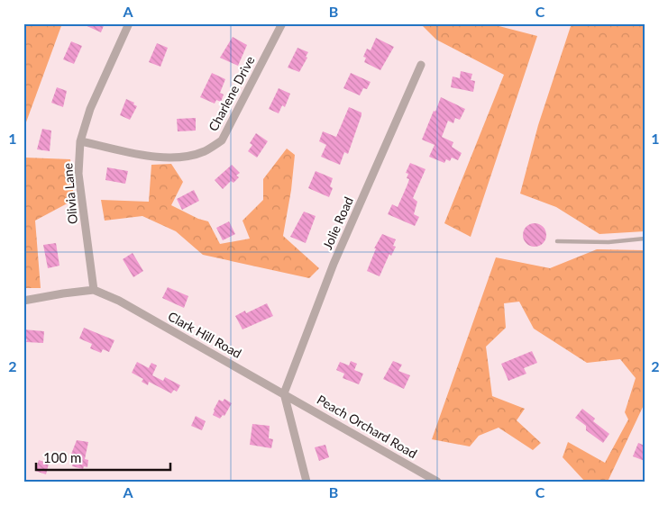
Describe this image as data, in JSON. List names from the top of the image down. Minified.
{"streets":{"street":["Charlene Drive","Olivia Lane","Jolie Road","Clark Hill Road","Peach Orchard Road"]},"crossings":[["Charlene Drive","Olivia Lane"],["Olivia Lane","Clark Hill Road"],["Jolie Road","Clark Hill Road"],["Jolie Road","Peach Orchard Road"],["Clark Hill Road","Peach Orchard Road"]],"scale_bar":"100 m","grid":{"columns":["A","B","C"],"rows":["1","2"]}}
